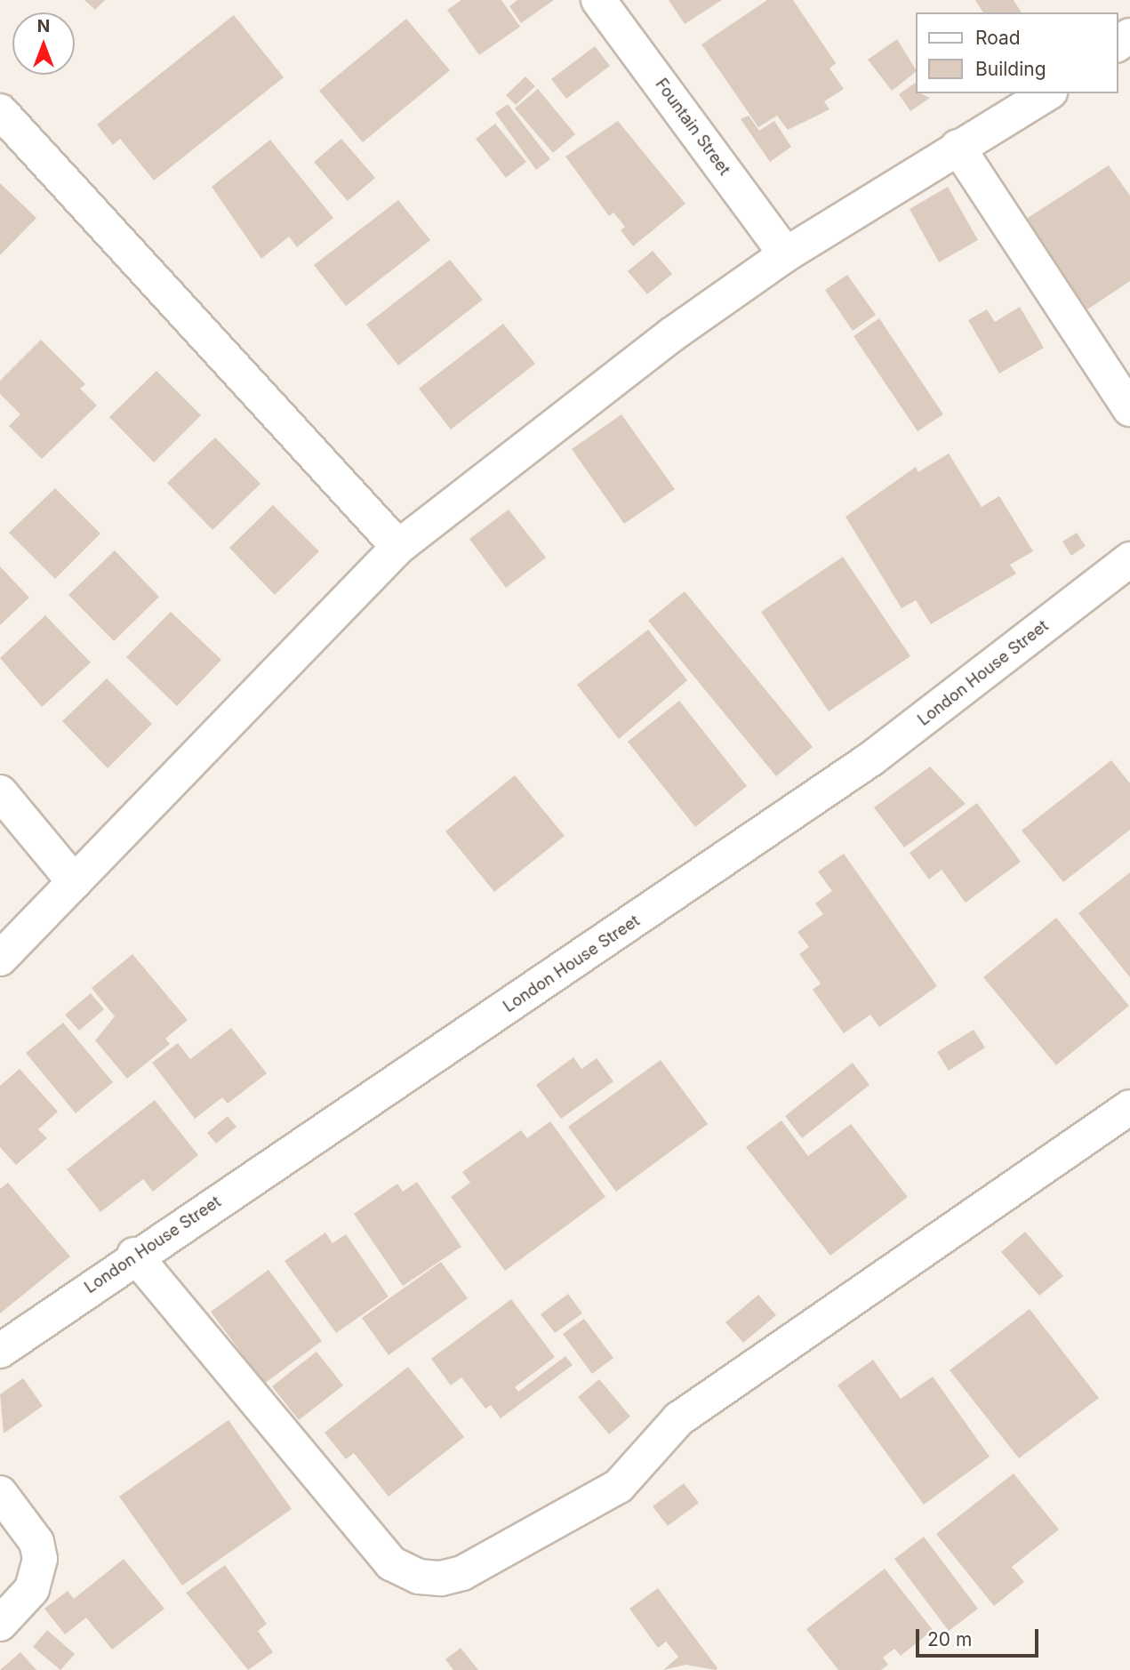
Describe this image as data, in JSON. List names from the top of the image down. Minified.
{"streets":{"street":["Fountain Street","London House Street"]},"legend":["Road","Building"],"scale_bar":"20 m","north":"top"}
